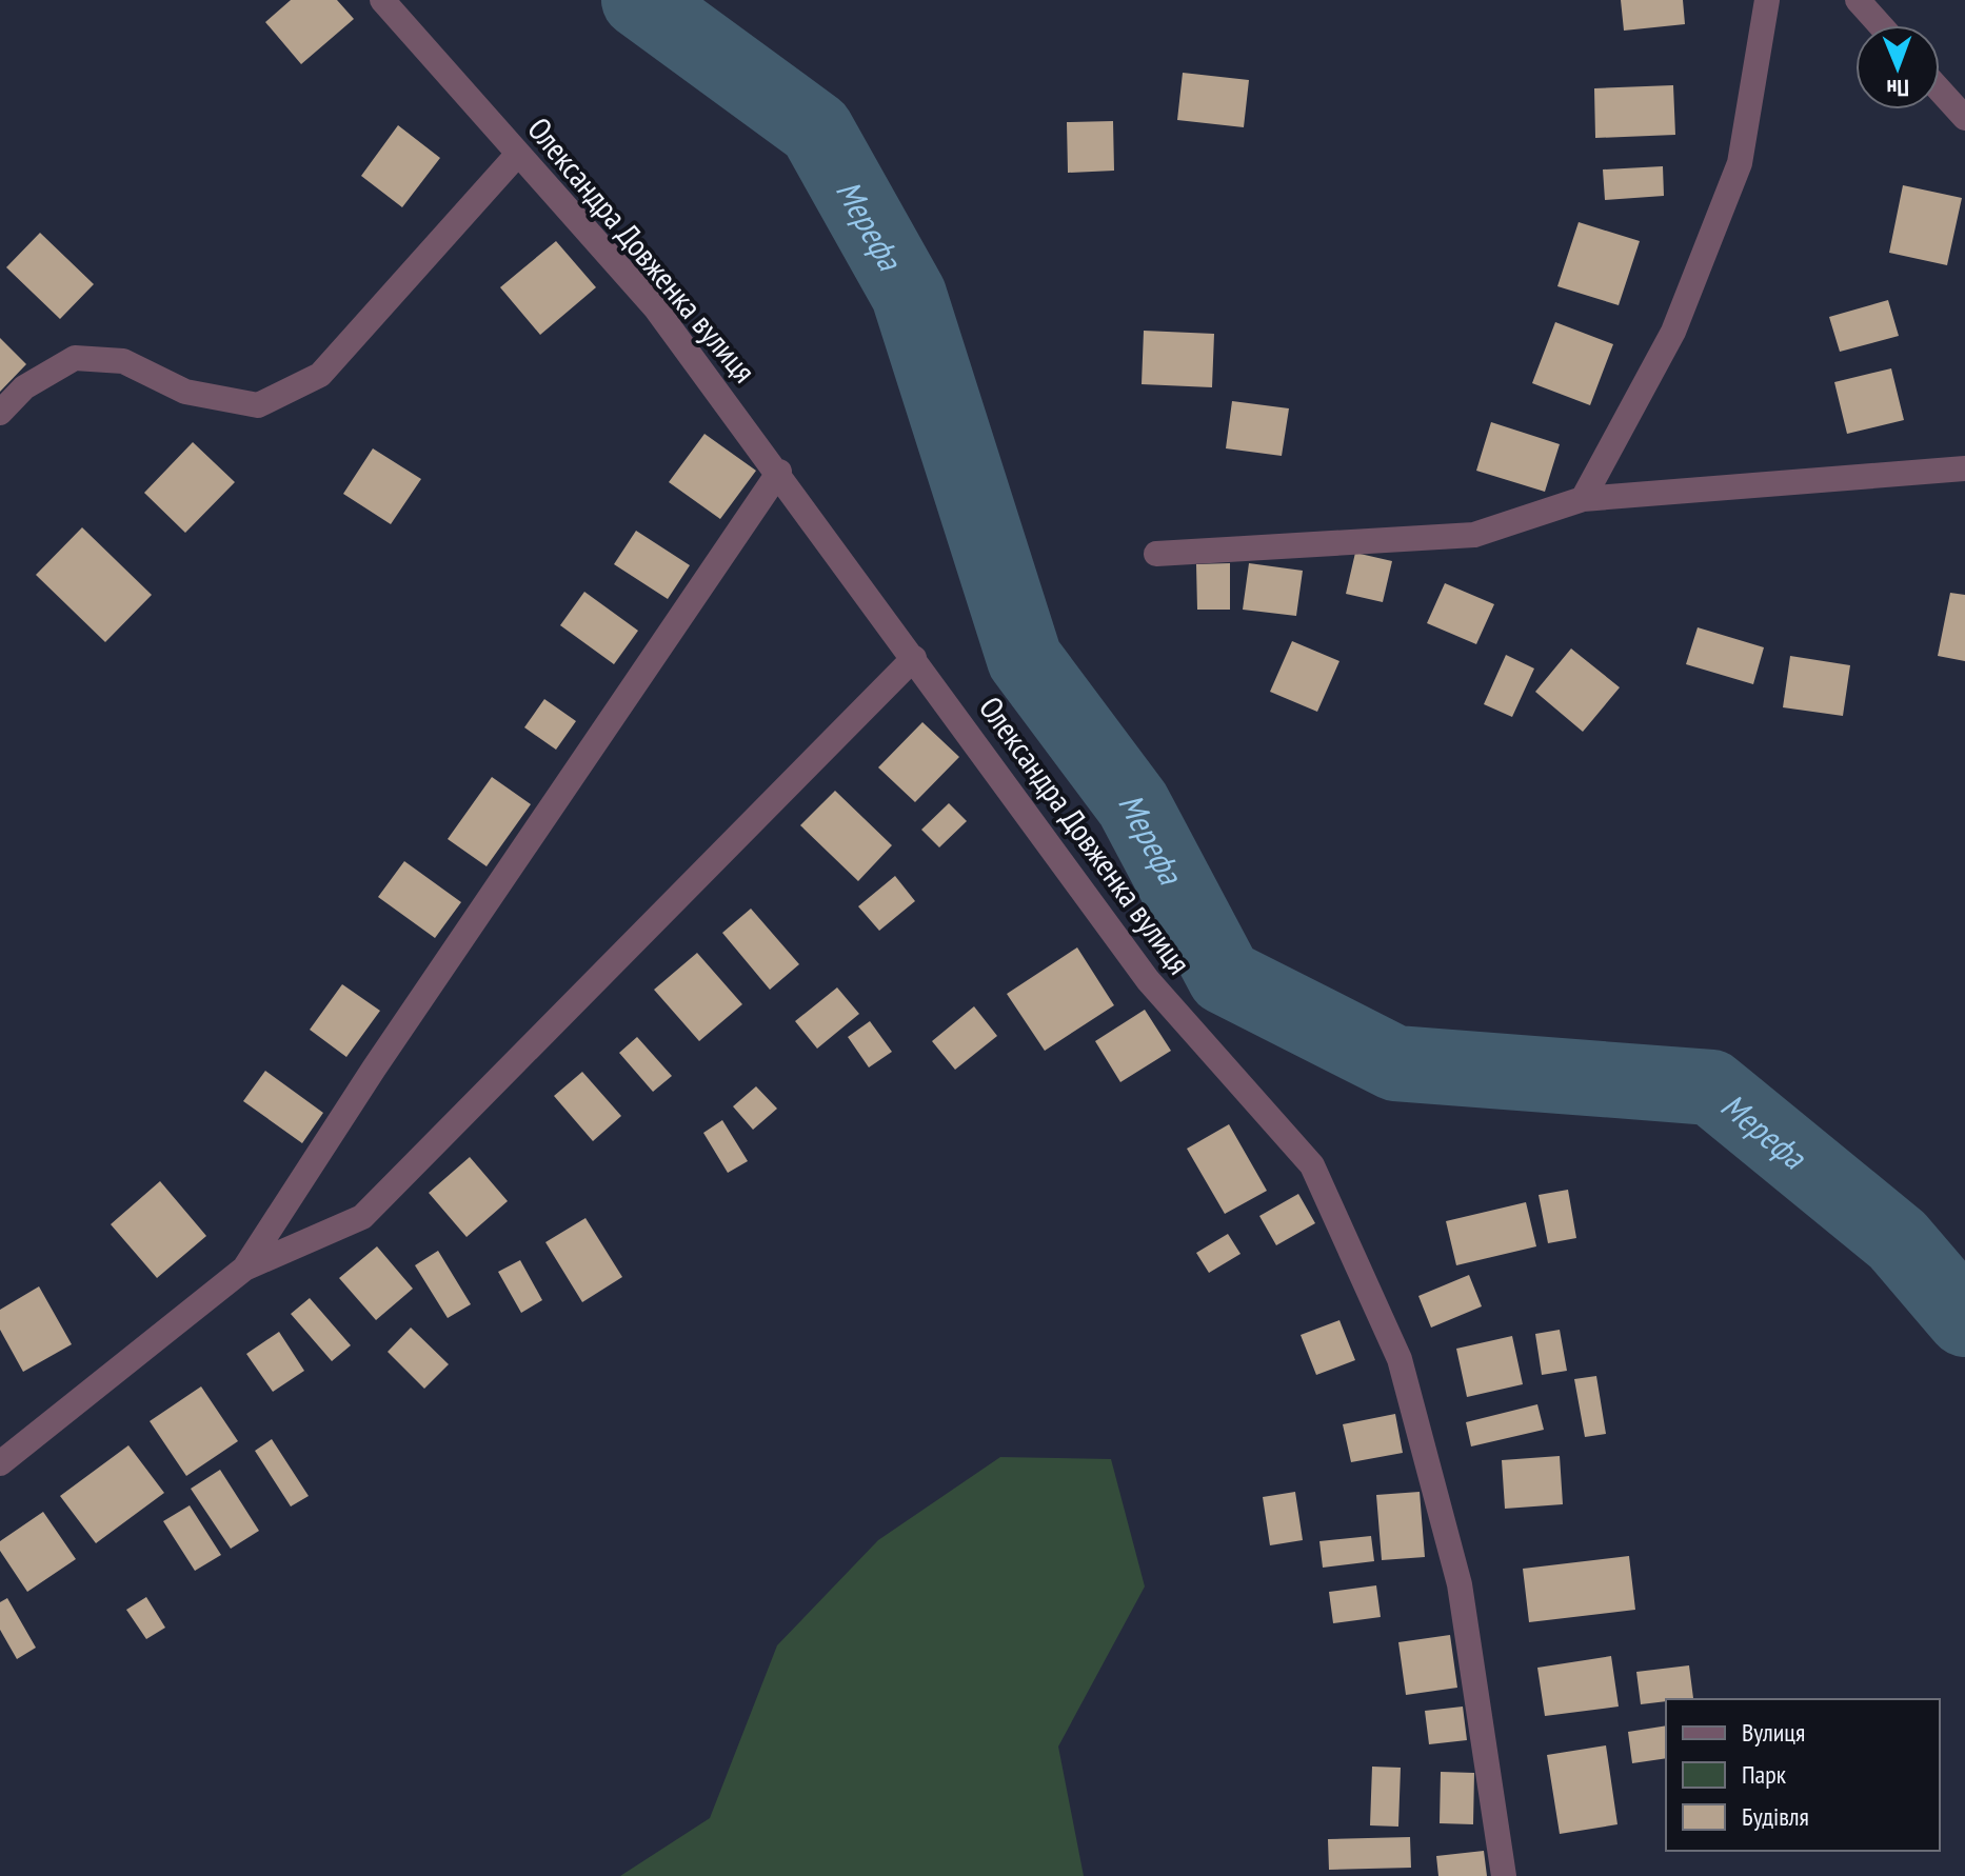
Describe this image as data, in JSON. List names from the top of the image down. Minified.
{"streets":{"street":["Олександра Довженка вулиця"]},"water":["Мерефа"],"legend":["Вулиця","Парк","Будівля"],"north":"bottom"}
